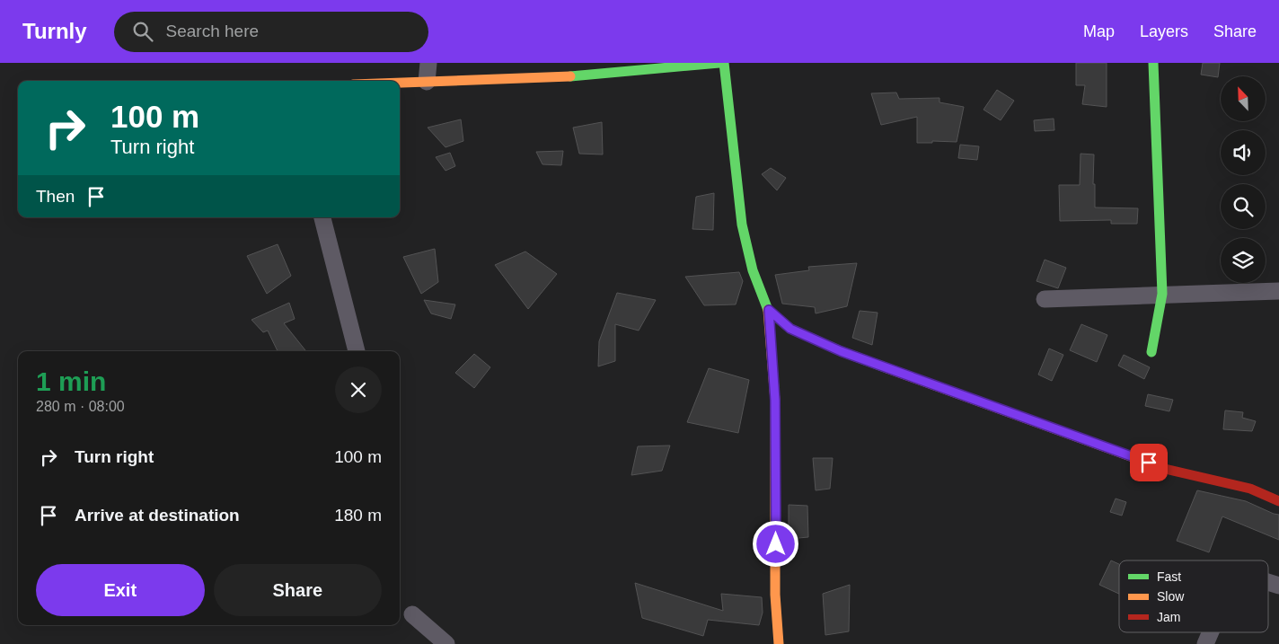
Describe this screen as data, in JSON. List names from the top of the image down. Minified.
{"legend":["Fast","Slow","Jam"],"north":"top left","page":{"header":"Turnly","search":"Search here","nav":["Map","Layers","Share"],"turn":["100 m","Turn right"],"then":"Then","heading":["1 min","280 m · 08:00"],"list":[{"name":"Turn right","value":"100 m"},{"name":"Arrive at destination","value":"180 m"}],"buttons":["Exit","Share"]}}
